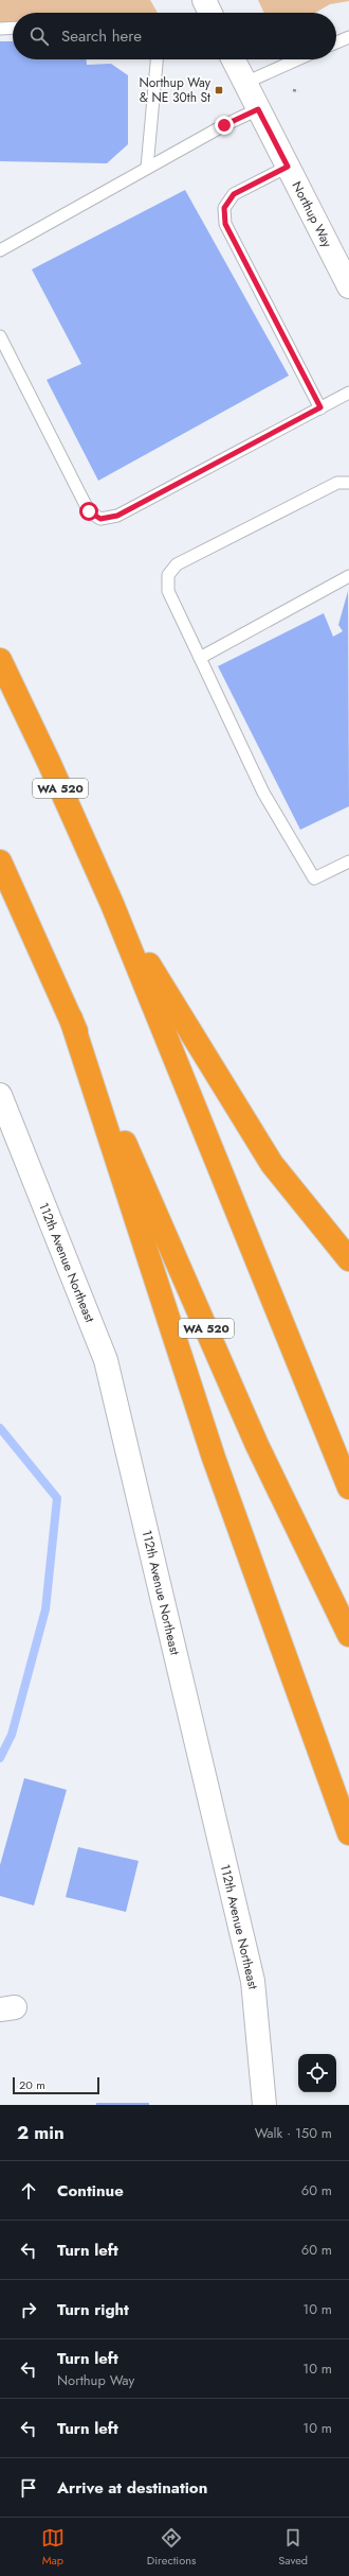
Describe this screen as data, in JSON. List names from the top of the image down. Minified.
{"streets":{"highway":["WA 520"],"main road":["Northup Way","112th Avenue Northeast"]},"places":{"transit":["Northup Way & NE 30th St"]},"scale_bar":"20 m","page":{"search":"Search here","scale":"20 m","heading":["2 min","Walk · 150 m"],"list":[["Continue","60 m"],["Turn left","60 m"],["Turn right","10 m"],["Turn left","Northup Way","10 m"],["Turn left","10 m"],"Arrive at destination"],"nav":["Map","Directions","Saved"]}}
